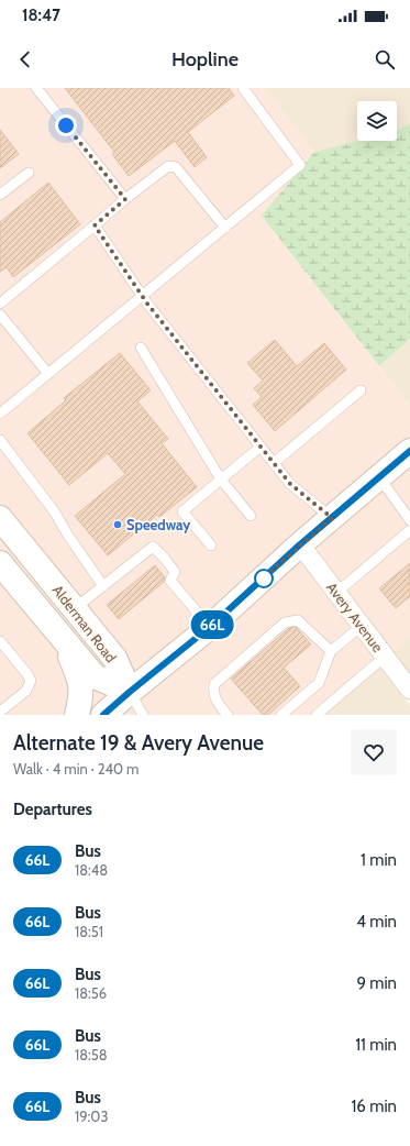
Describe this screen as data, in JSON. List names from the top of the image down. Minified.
{"streets":{"main road":["Alderman Road"],"street":["Avery Avenue"]},"places":["Speedway"],"lines":["bus line 66L"],"page":{"status":"18:47","header":"Hopline","on_map":"66L","heading":[["Alternate 19 & Avery Avenue","Walk · 4 min · 240 m"],"Departures"],"list":[{"mark":"66L","name":"Bus","note":"18:48","value":"1 min"},{"mark":"66L","name":"Bus","note":"18:51","value":"4 min"},{"mark":"66L","name":"Bus","note":"18:56","value":"9 min"},{"mark":"66L","name":"Bus","note":"18:58","value":"11 min"},{"mark":"66L","name":"Bus","note":"19:03","value":"16 min"}]}}
